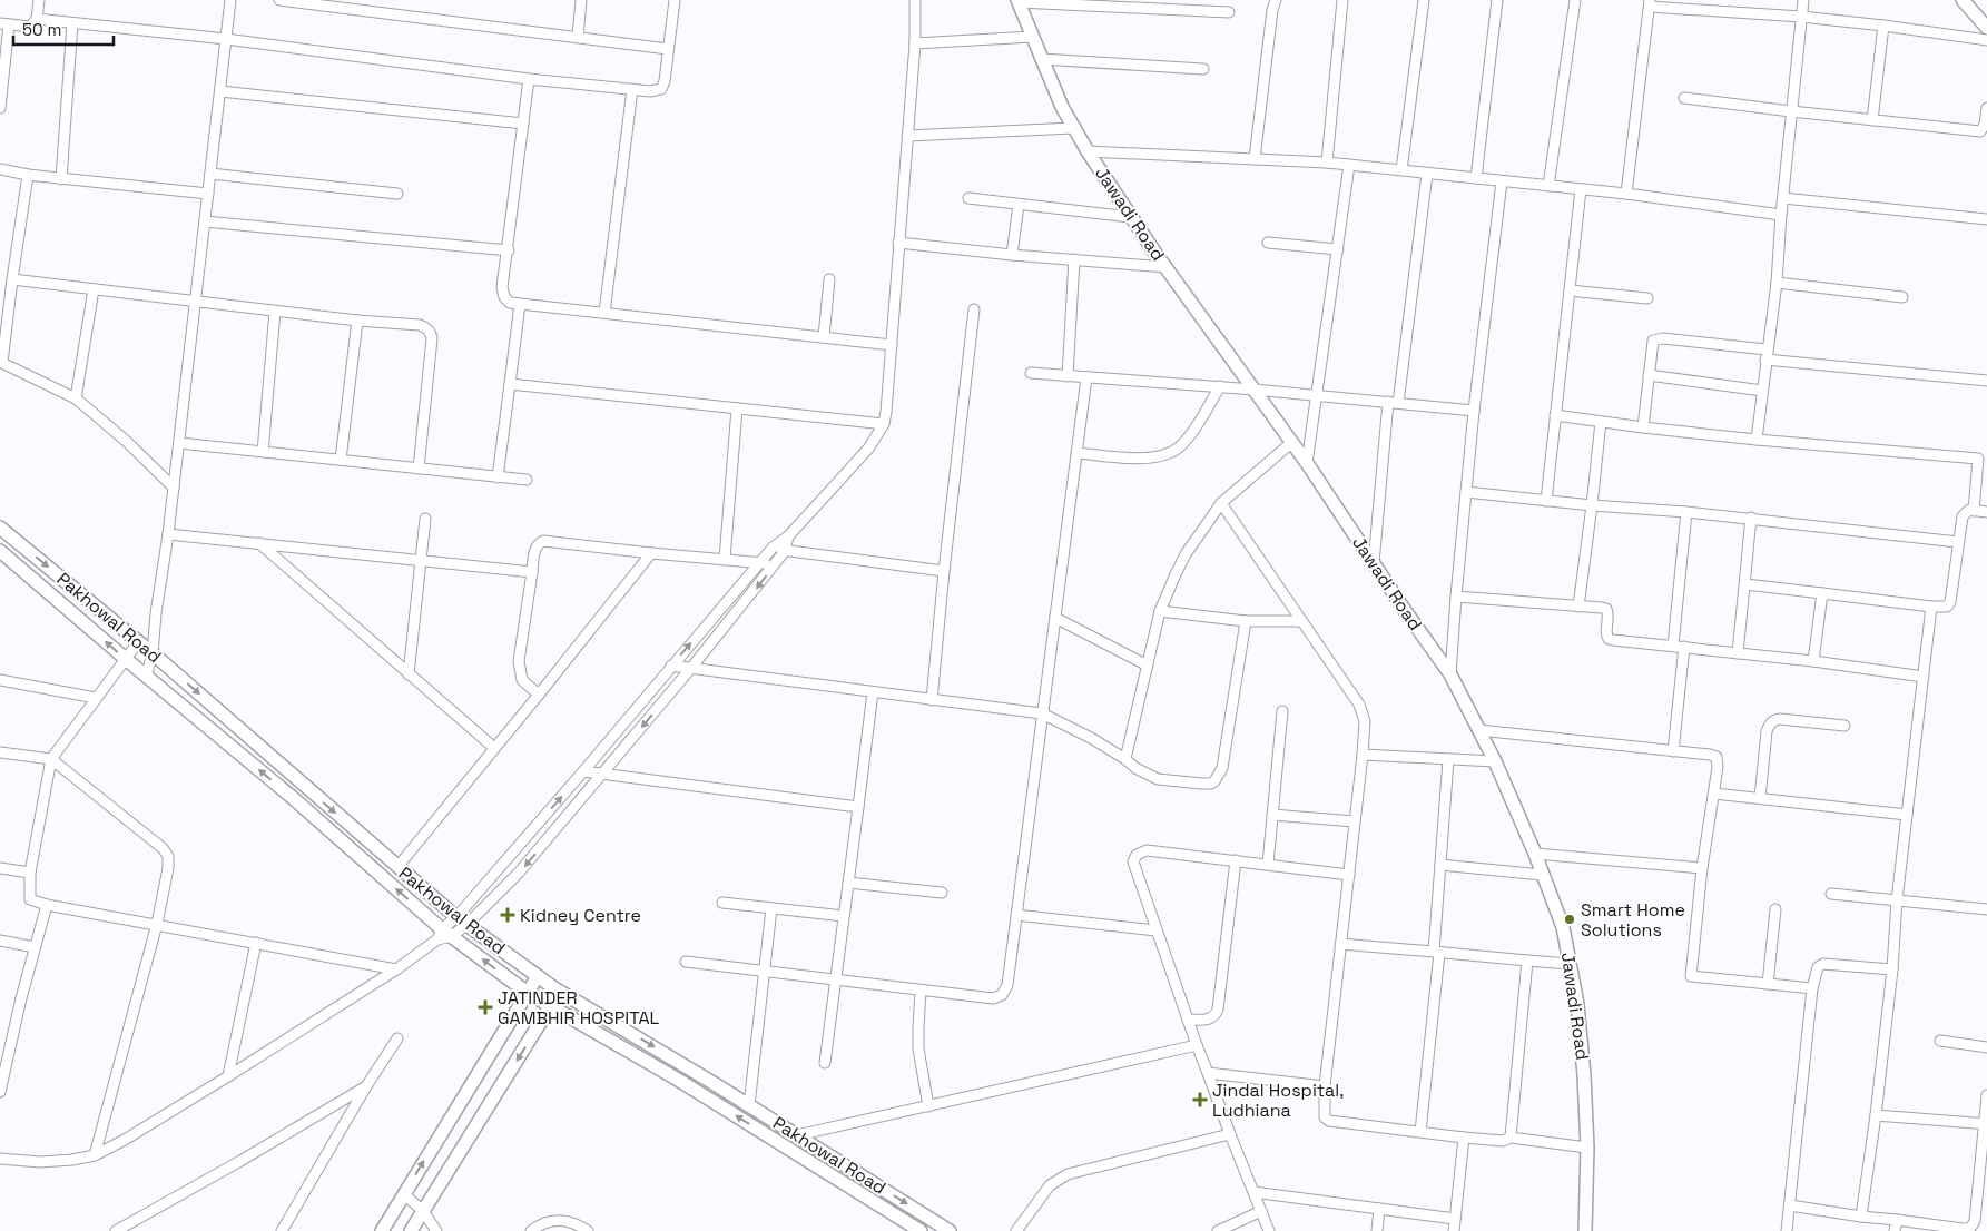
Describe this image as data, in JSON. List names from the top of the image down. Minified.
{"streets":{"street":["Jawadi Road","Pakhowal Road"]},"places":{"health":["Kidney Centre","JATINDER GAMBHIR HOSPITAL","Jindal Hospital, Ludhiana"],"other":["Smart Home Solutions"]},"scale_bar":"50 m"}
